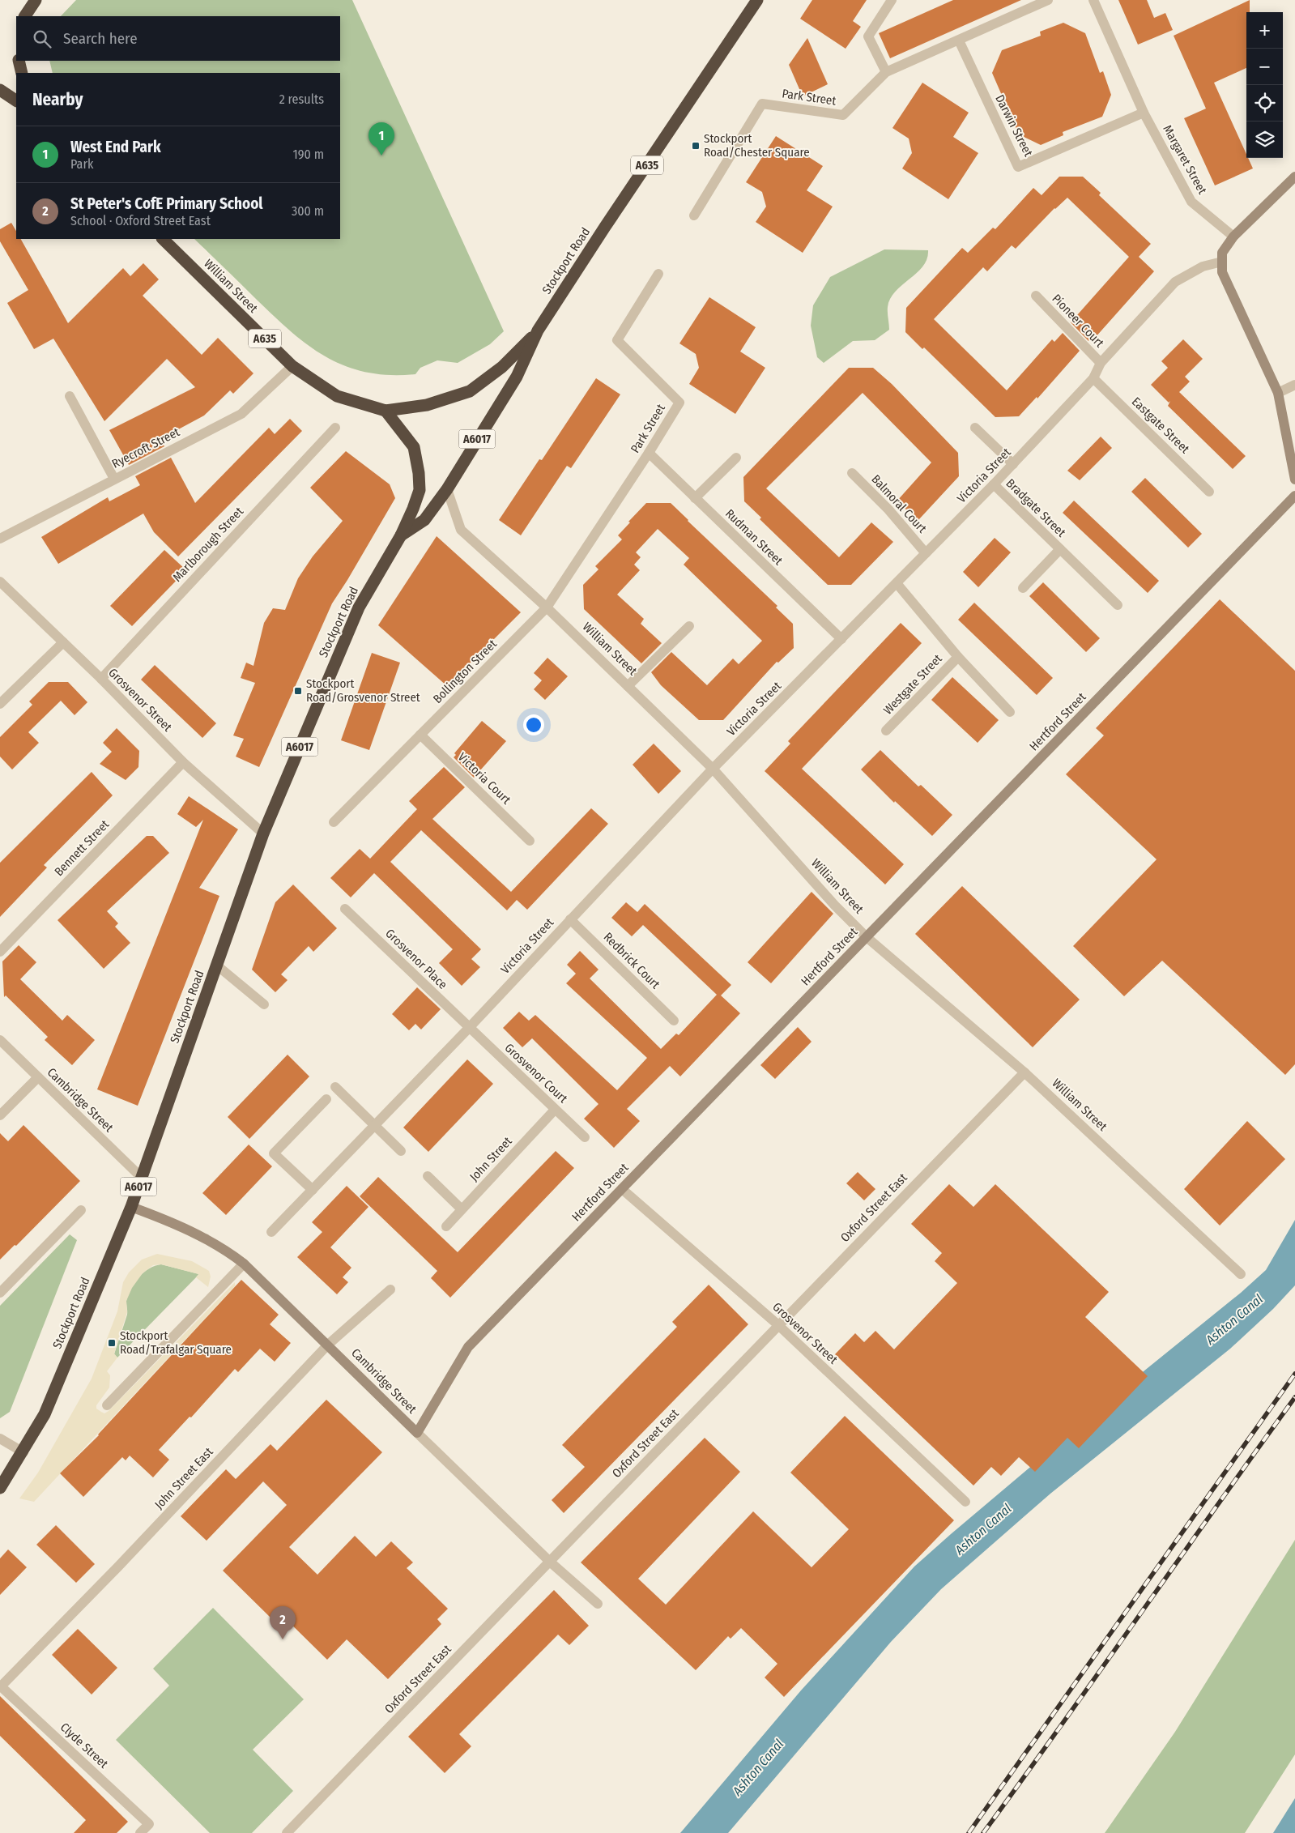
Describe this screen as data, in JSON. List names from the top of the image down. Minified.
{"streets":{"highway":["A635","Stockport Road","William Street","A6017"],"street":["Park Street","Darwin Street","Margaret Street","Pioneer Court","Eastgate Street","Ryecroft Street","Victoria Street","Balmoral Court","Bradgate Street","Rudman Street","Marlborough Street","Bollington Street","Westgate Street","Grosvenor Street","Hertford Street","Victoria Court","Bennett Street","Grosvenor Place","Redbrick Court","Grosvenor Court","Cambridge Street","John Street","Oxford Street East","John Street East","Clyde Street"]},"crossings":[["Park Street","Darwin Street"],["Park Street","William Street"],["Park Street","Rudman Street"],["Park Street","Bollington Street"],["Darwin Street","Margaret Street"],["A635","Stockport Road"],["A635","William Street"],["Stockport Road","William Street"],["Stockport Road","Grosvenor Street"],["Stockport Road","Cambridge Street"],["William Street","Ryecroft Street"],["William Street","Victoria Street"],["William Street","Bollington Street"],["William Street","Hertford Street"],["William Street","Oxford Street East"],["Pioneer Court","Victoria Street"],["Eastgate Street","Victoria Street"],["Victoria Street","Balmoral Court"],["Victoria Street","Bradgate Street"],["Victoria Street","Rudman Street"],["Victoria Street","Westgate Street"],["Victoria Street","Grosvenor Place"],["Victoria Street","Redbrick Court"],["Victoria Street","Grosvenor Court"],["Marlborough Street","Grosvenor Street"],["Bollington Street","Victoria Court"],["Grosvenor Street","Hertford Street"],["Grosvenor Street","Bennett Street"],["Grosvenor Street","Oxford Street East"],["Hertford Street","Cambridge Street"],["Grosvenor Place","Grosvenor Court"],["Grosvenor Court","John Street"],["Cambridge Street","Oxford Street East"],["Cambridge Street","John Street East"],["John Street East","Clyde Street"]],"water":["Ashton Canal"],"places":{"transit":["Stockport Road/Chester Square","Stockport Road/Grosvenor Street","Stockport Road/Trafalgar Square"]},"page":{"map_buttons":["+","−"],"search":"Search here","heading":["Nearby","2 results"],"pins":["1","2"],"list":[{"mark":"1","name":"West End Park","note":"Park","value":"190 m"},{"mark":"2","name":"St Peter's CofE Primary School","note":"School · Oxford Street East","value":"300 m"}]}}
